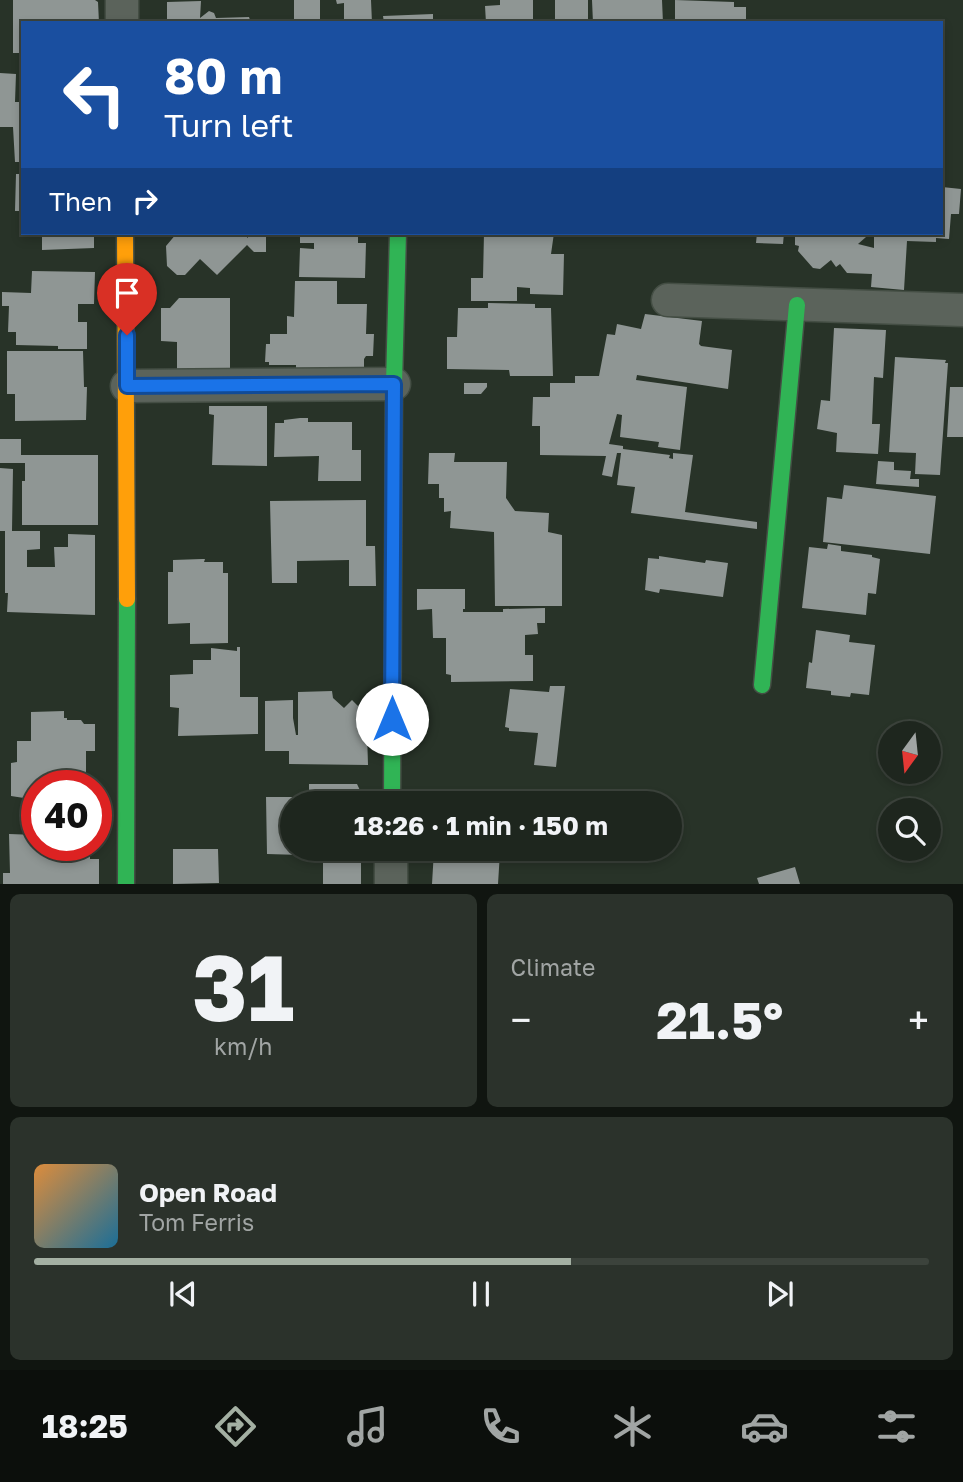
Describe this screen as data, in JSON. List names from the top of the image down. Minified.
{"north":"bottom","page":{"turn":["80 m","Turn left"],"then":"Then","limit":"40","trip":"18:26 · 1 min · 150 m","tile":[["31","km/h"],"Climate"],"heat":["−","21.5°","+"],"song":["Open Road","Tom Ferris"],"tabs":"18:25"}}
